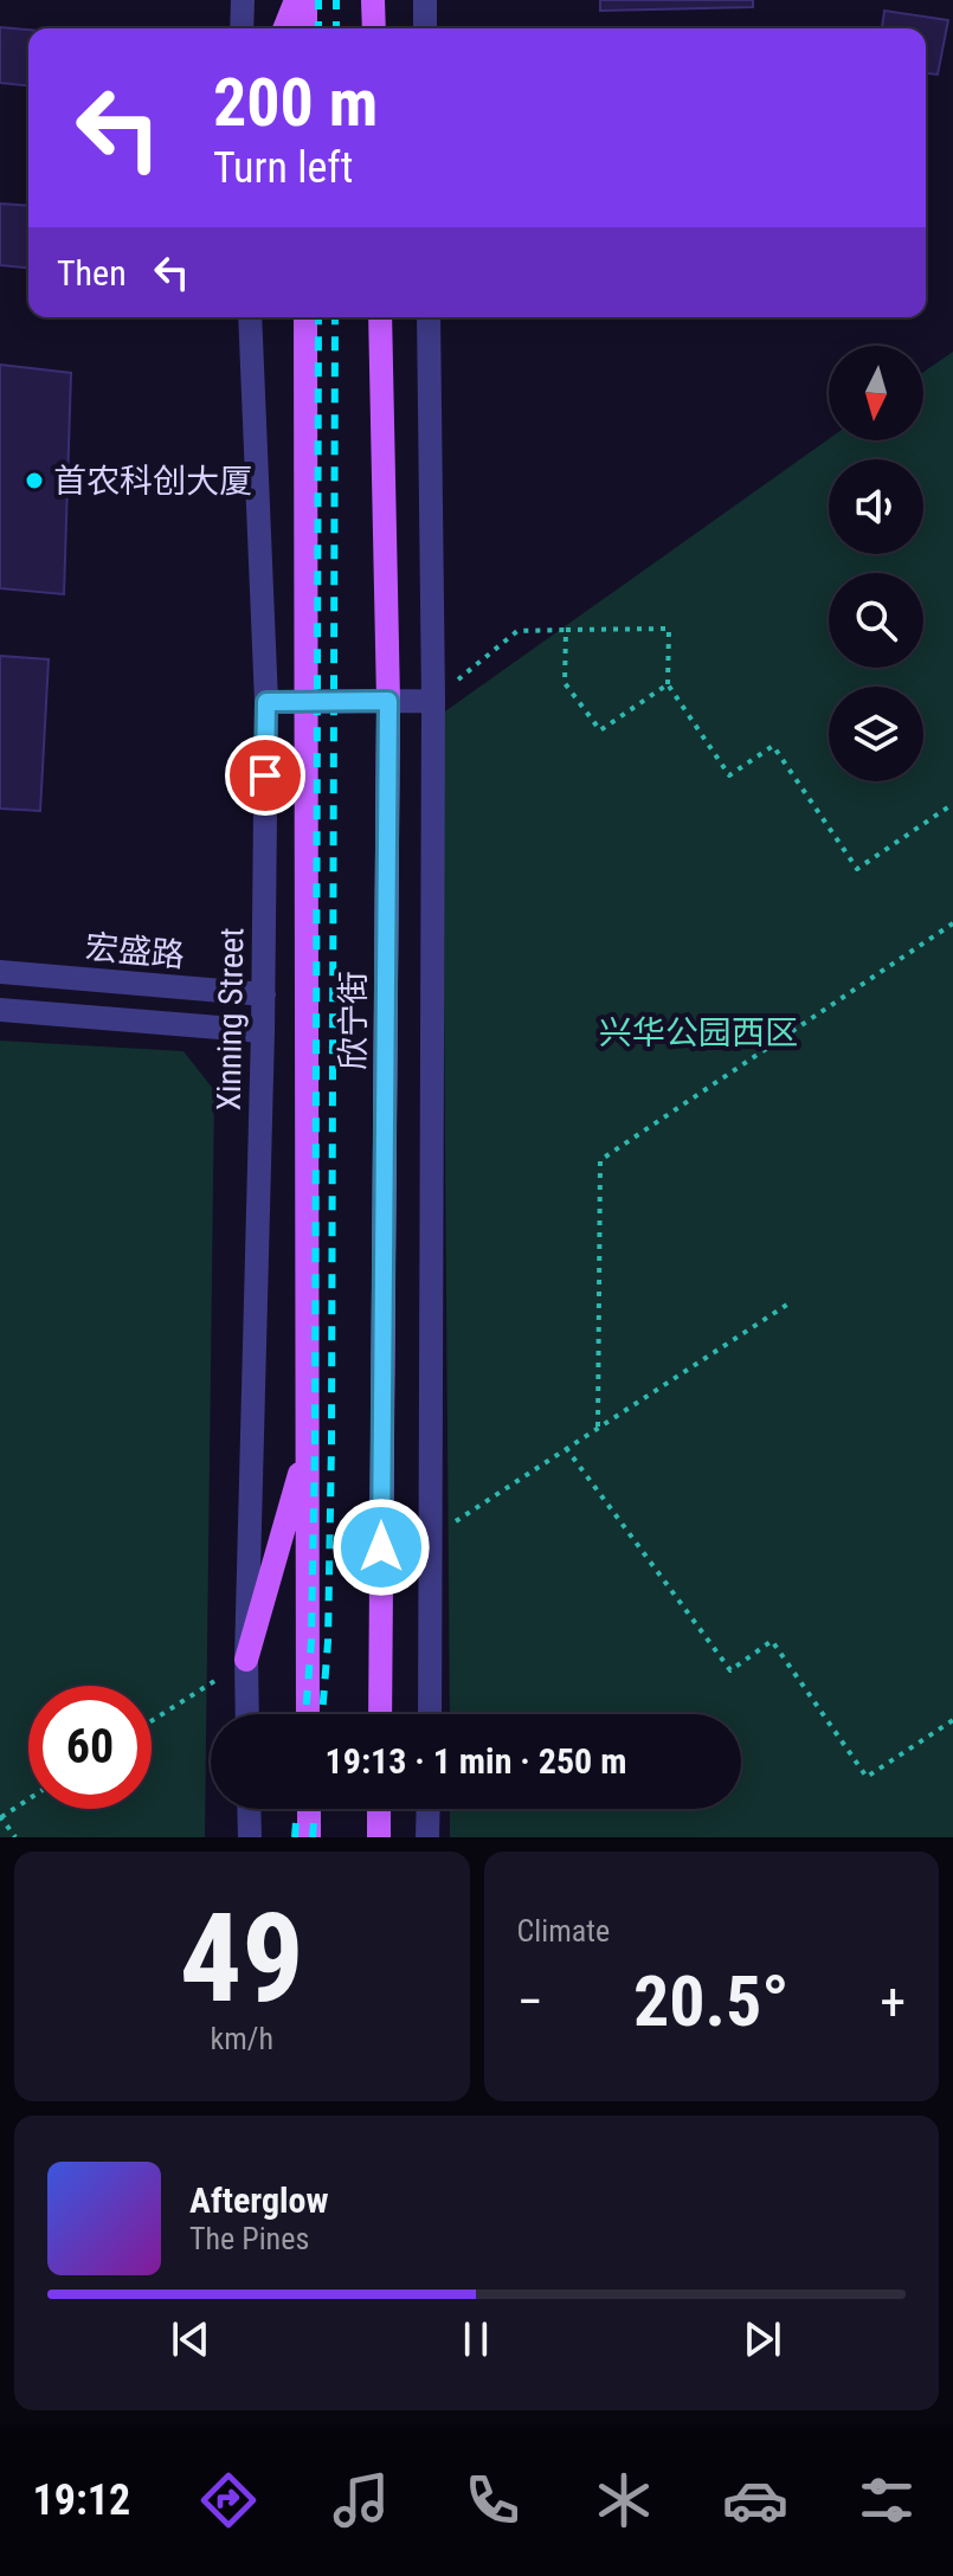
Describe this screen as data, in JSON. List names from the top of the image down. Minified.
{"streets":{"main road":["欣宁街"],"street":["宏盛路","Xinning Street"]},"crossings":[["宏盛路","Xinning Street"]],"parks":["兴华公园西区"],"places":["首农科创大厦"],"north":"bottom","page":{"turn":["200 m","Turn left"],"then":"Then","limit":"60","trip":"19:13 · 1 min · 250 m","tile":[["49","km/h"],"Climate"],"heat":["−","20.5°","+"],"song":["Afterglow","The Pines"],"tabs":"19:12"}}
